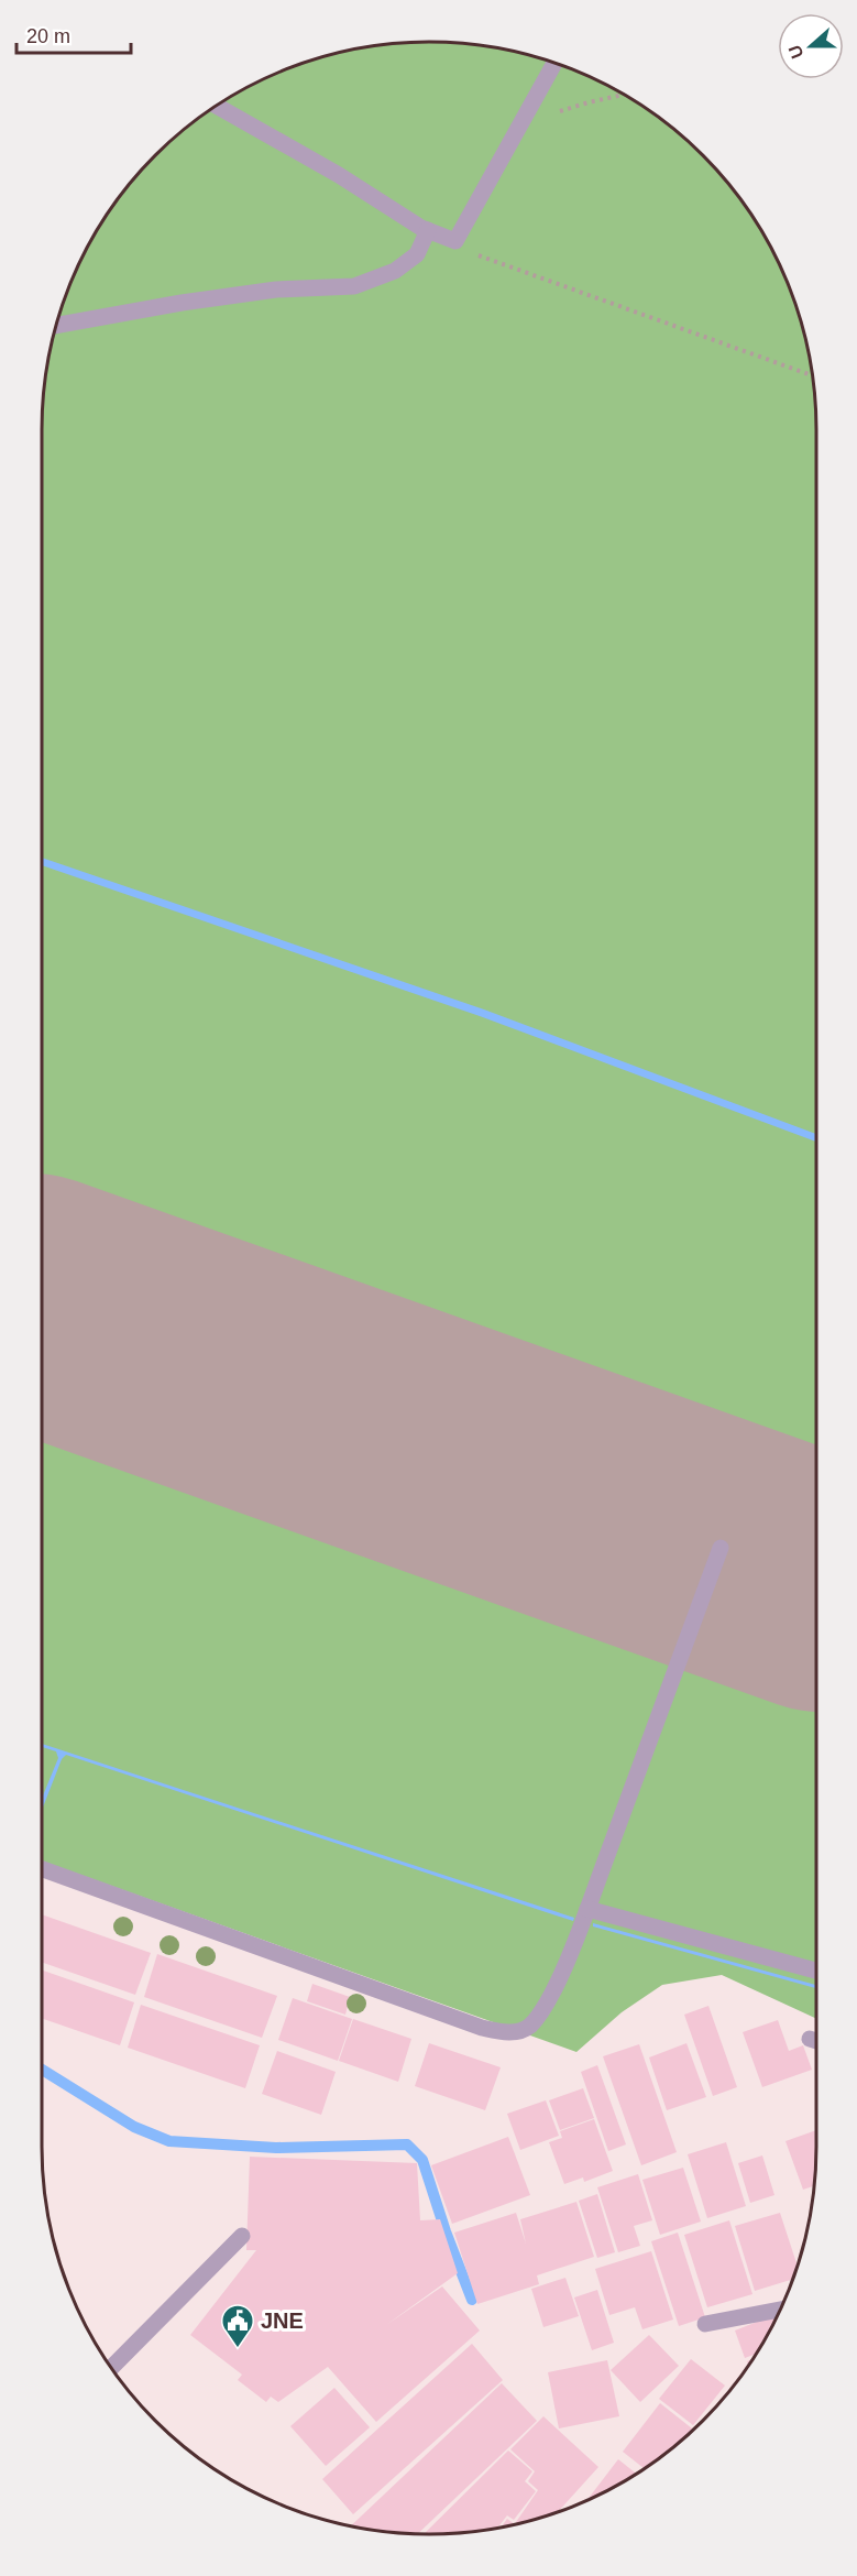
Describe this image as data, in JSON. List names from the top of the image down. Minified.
{"places":{"public building":["JNE"]},"scale_bar":"20 m","north":"left"}
